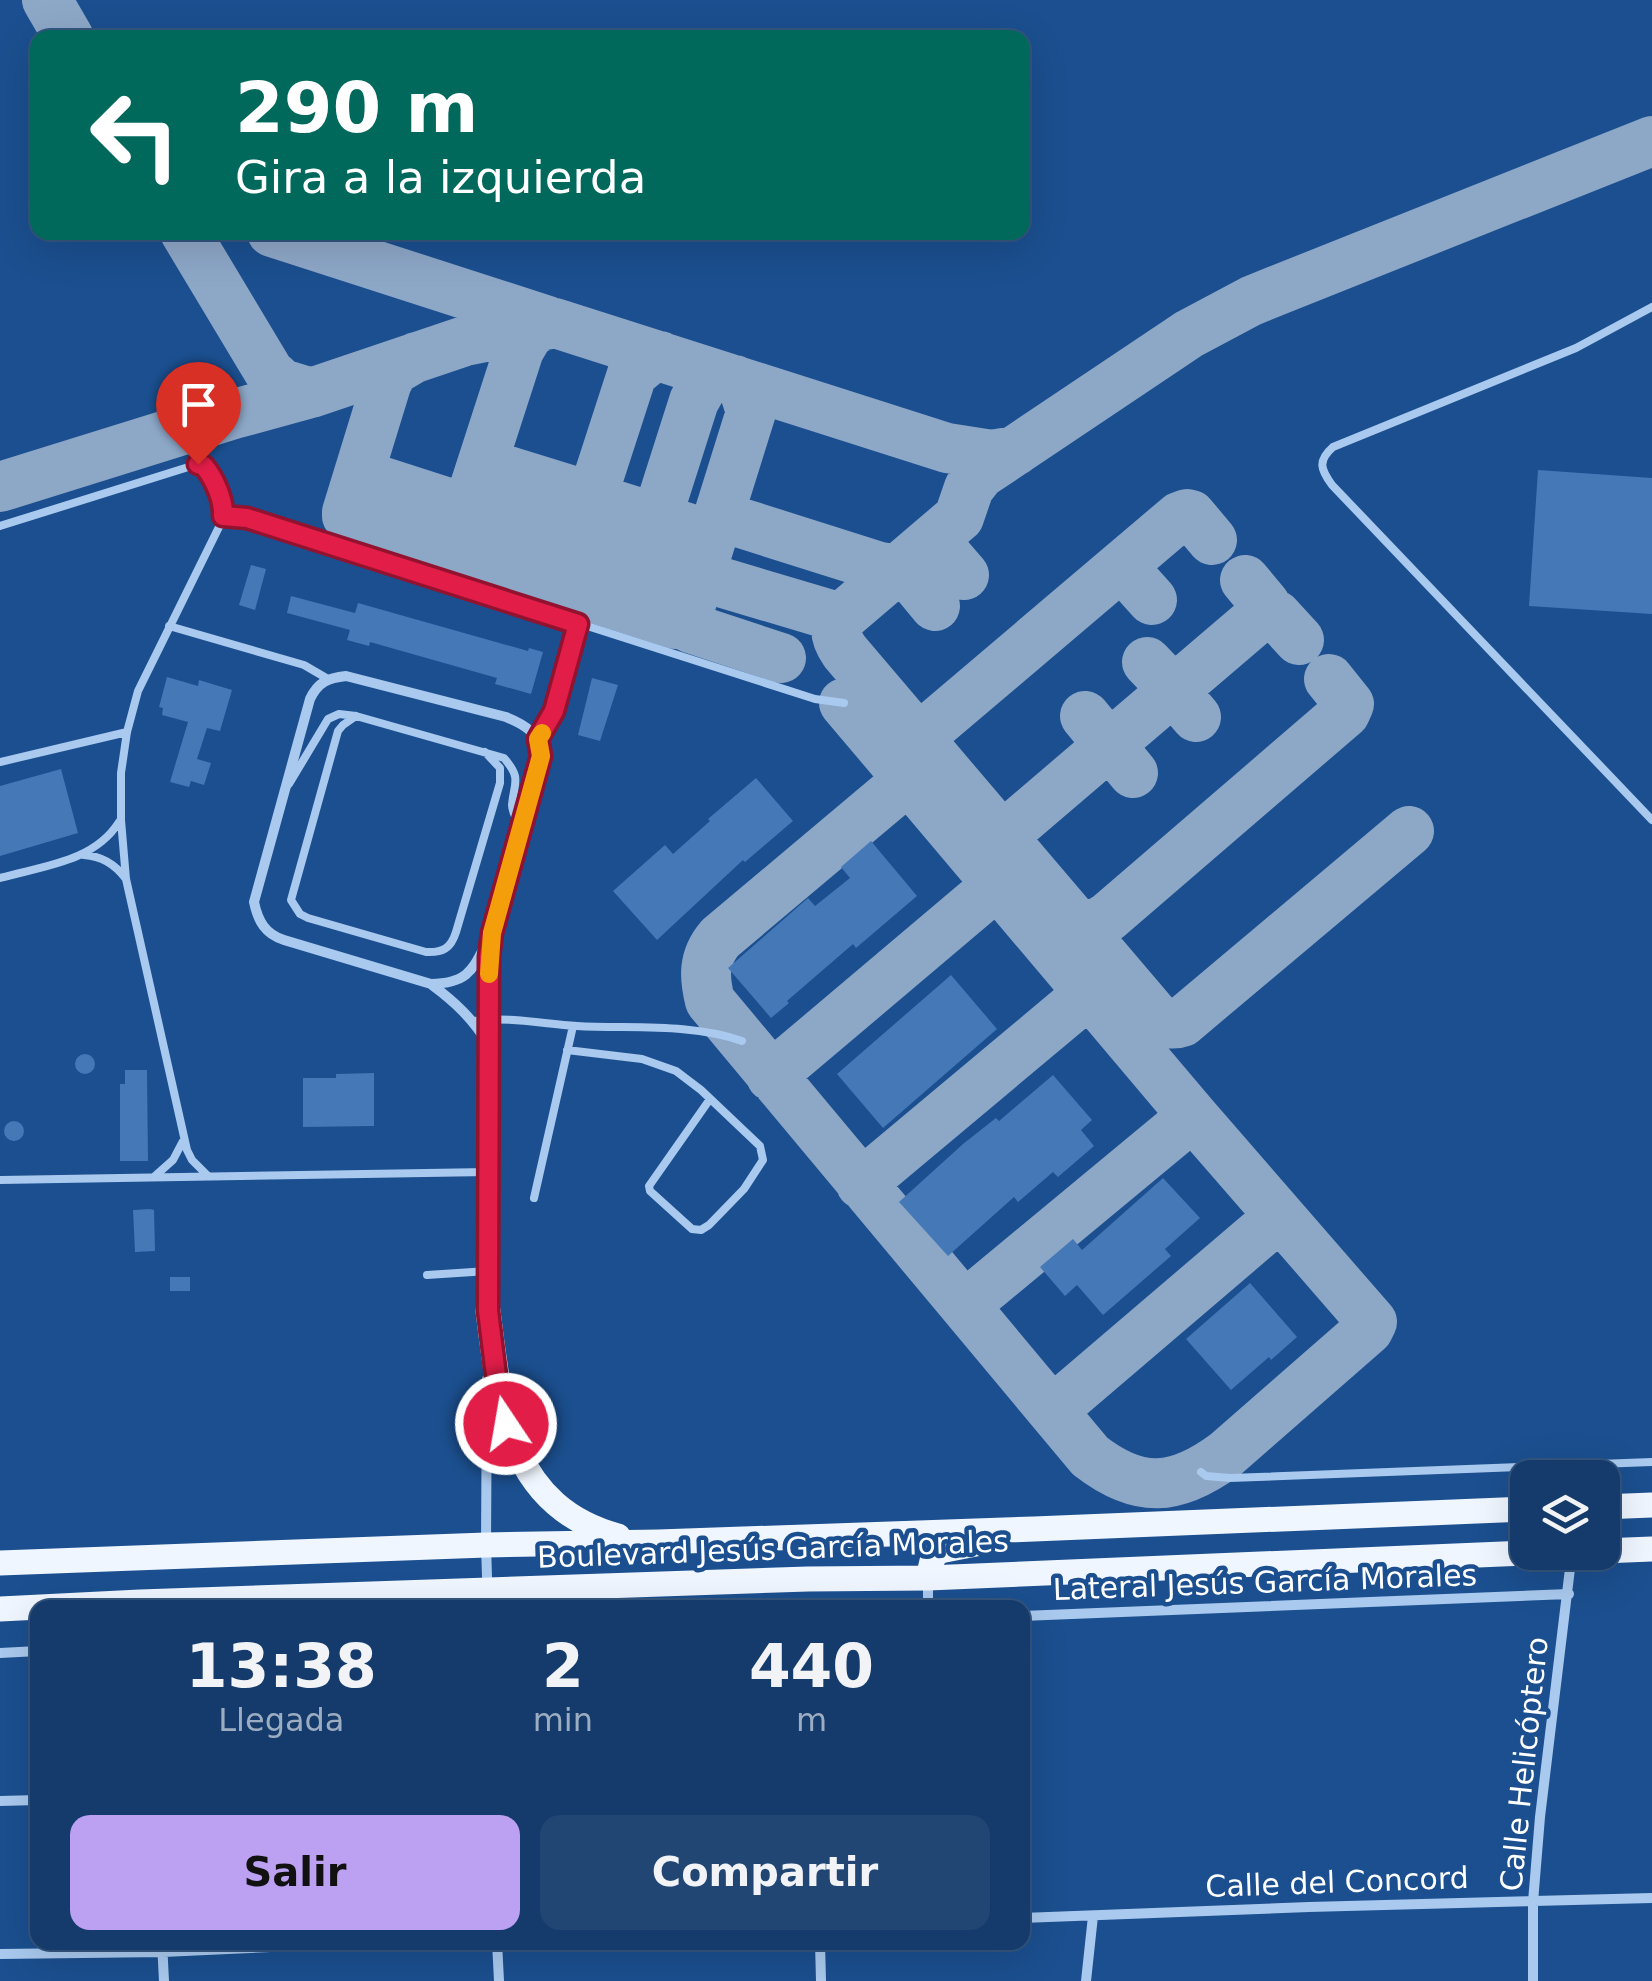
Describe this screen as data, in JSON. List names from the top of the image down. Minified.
{"streets":{"main road":["Boulevard Jesús García Morales"],"street":["Lateral Jesús García Morales","Calle Helicóptero","Calle del Concord"]},"crossings":[["Lateral Jesús García Morales","Calle Helicóptero"],["Calle Helicóptero","Calle del Concord"]],"page":{"turn":["290 m","Gira a la izquierda"],"eta":["13:38","Llegada","2","min","440","m"],"buttons":["Salir","Compartir"]}}
